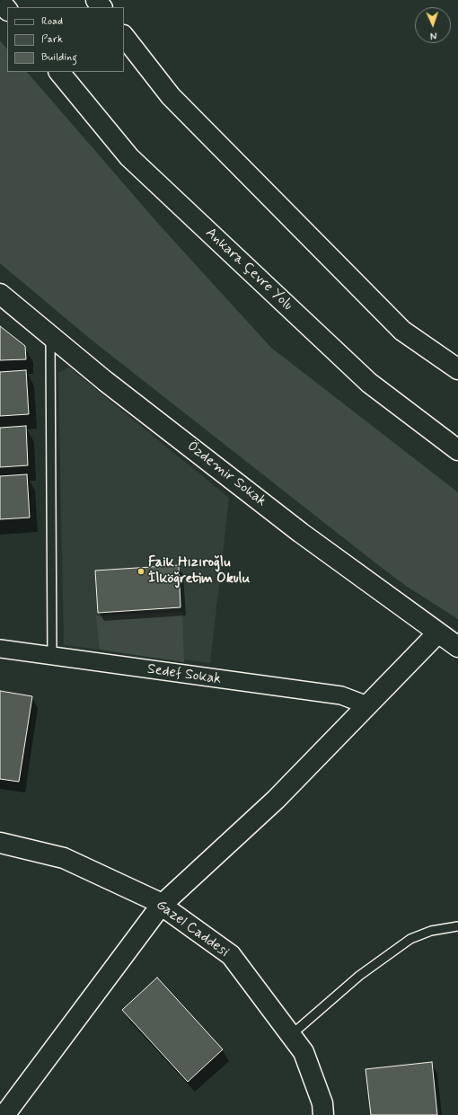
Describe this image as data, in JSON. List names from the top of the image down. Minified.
{"streets":{"main road":["Ankara Çevre Yolu","Özdemir Sokak","Gazel Caddesi"],"street":["Sedef Sokak"]},"places":["Faik Hızıroğlu İlköğretim Okulu"],"legend":["Road","Park","Building"],"north":"bottom"}
